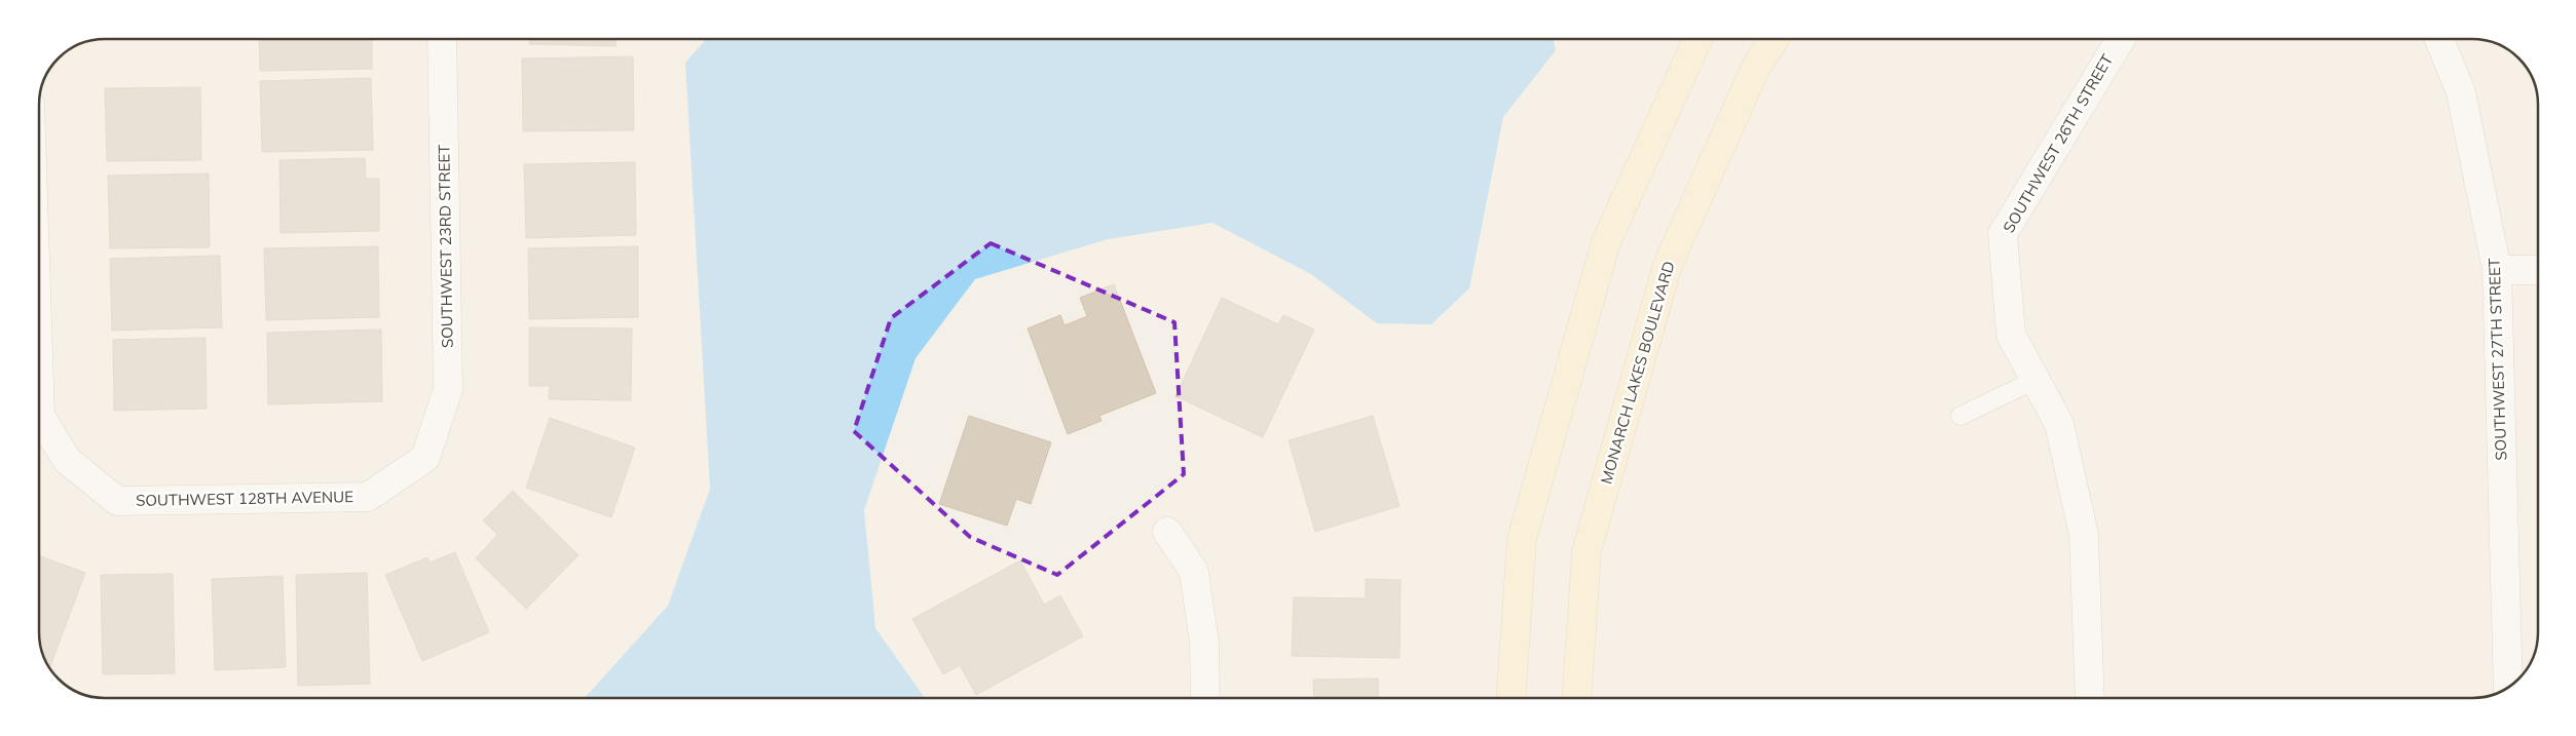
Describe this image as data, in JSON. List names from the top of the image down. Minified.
{"streets":{"street":["SOUTHWEST 26TH STREET","SOUTHWEST 23RD STREET","SOUTHWEST 27TH STREET","MONARCH LAKES BOULEVARD","SOUTHWEST 128TH AVENUE"]},"crossings":[["SOUTHWEST 23RD STREET","SOUTHWEST 128TH AVENUE"]]}
